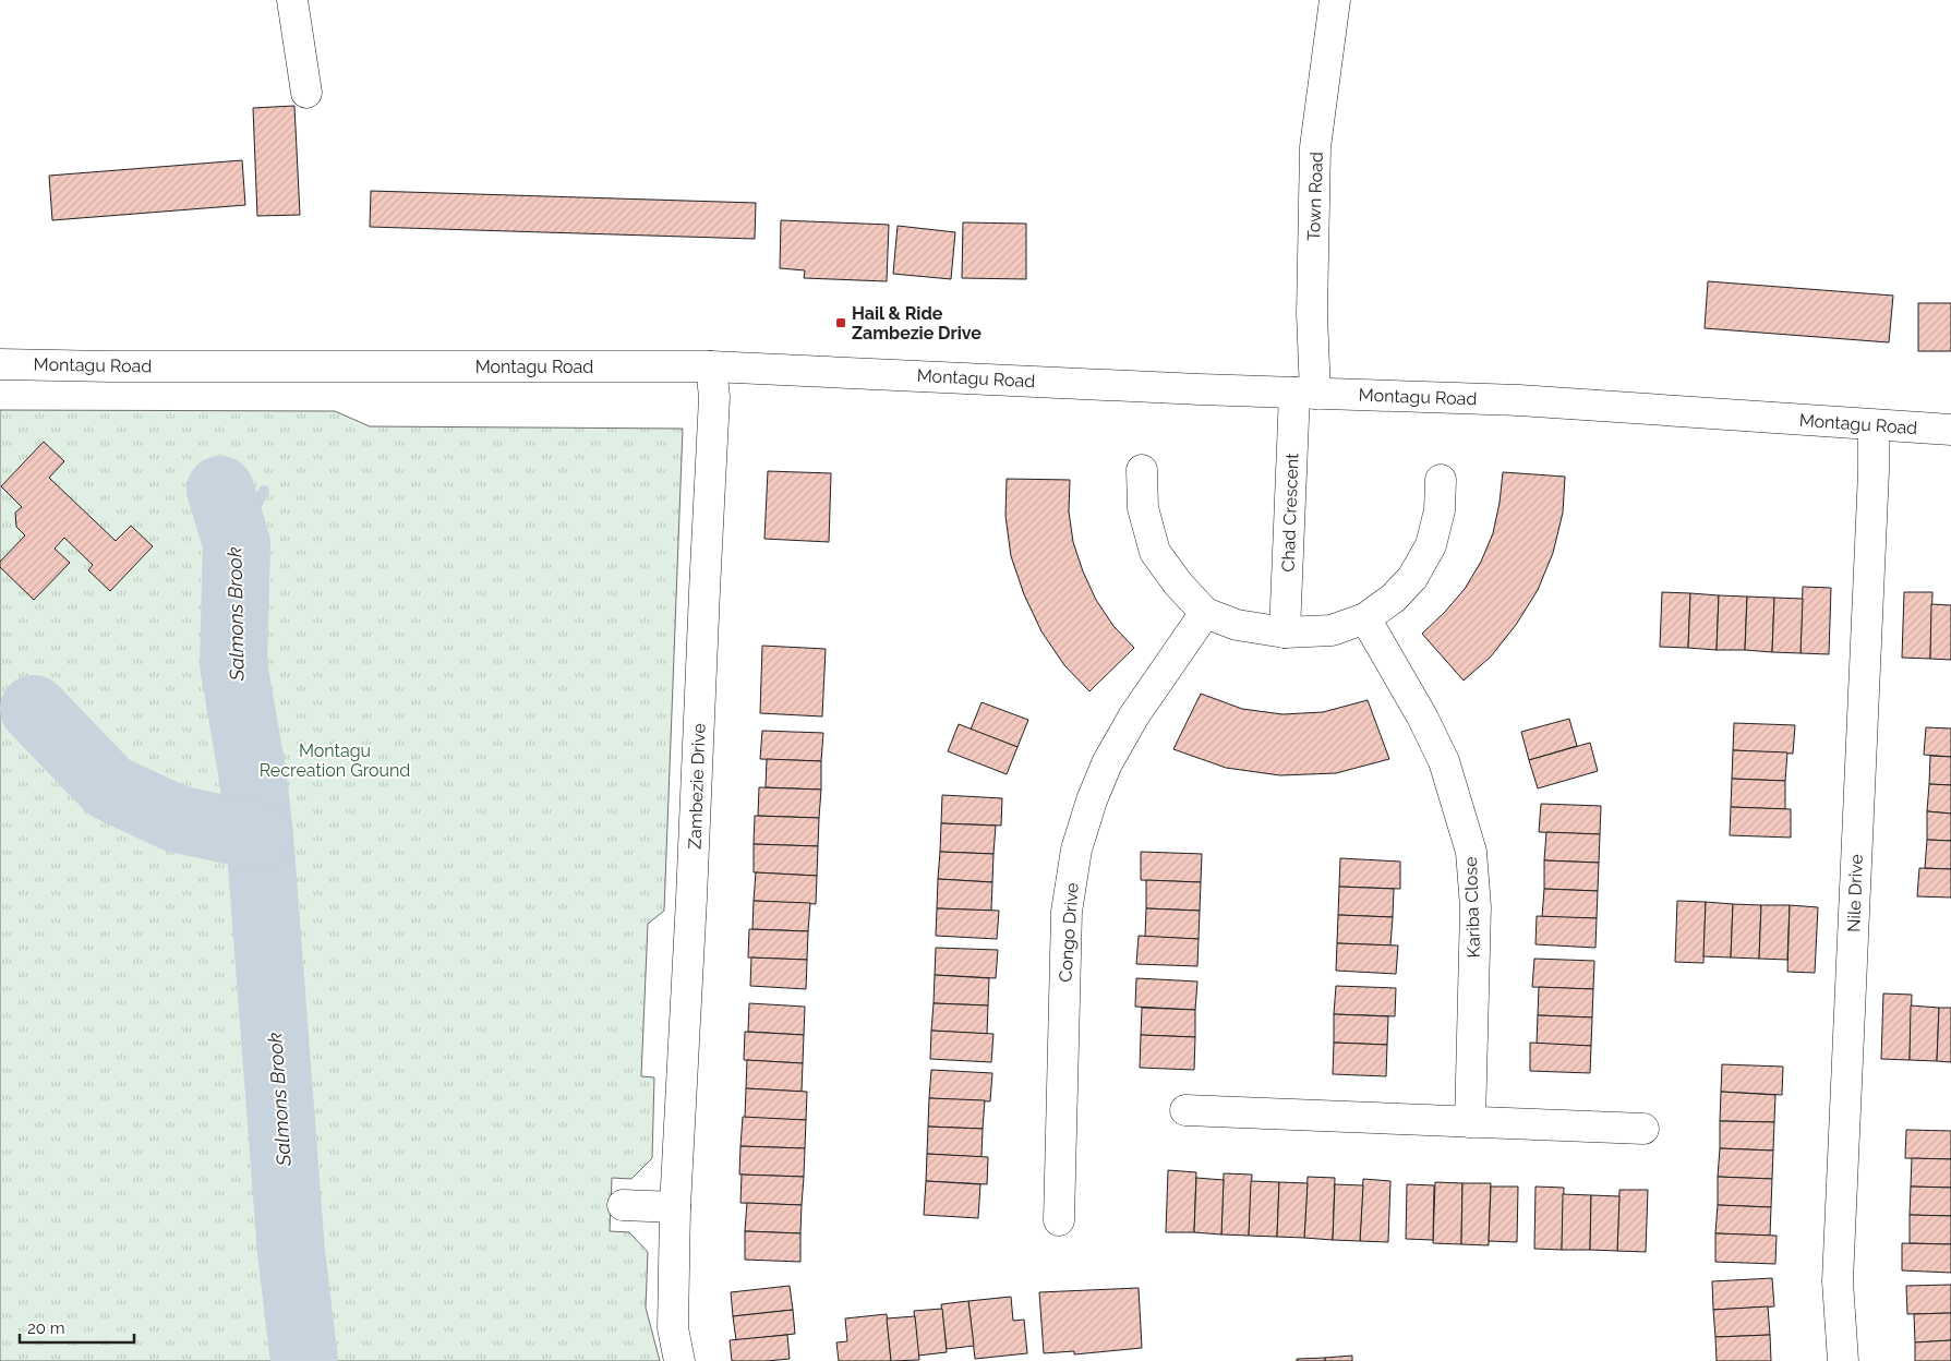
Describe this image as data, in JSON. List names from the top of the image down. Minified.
{"streets":{"street":["Town Road","Montagu Road","Chad Crescent","Zambezie Drive","Nile Drive","Kariba Close","Congo Drive"]},"crossings":[["Town Road","Montagu Road"],["Town Road","Chad Crescent"],["Montagu Road","Chad Crescent"],["Montagu Road","Zambezie Drive"],["Montagu Road","Nile Drive"]],"water":["Salmons Brook"],"parks":["Montagu Recreation Ground"],"places":{"transit":["Hail & Ride Zambezie Drive"]},"scale_bar":"20 m"}
